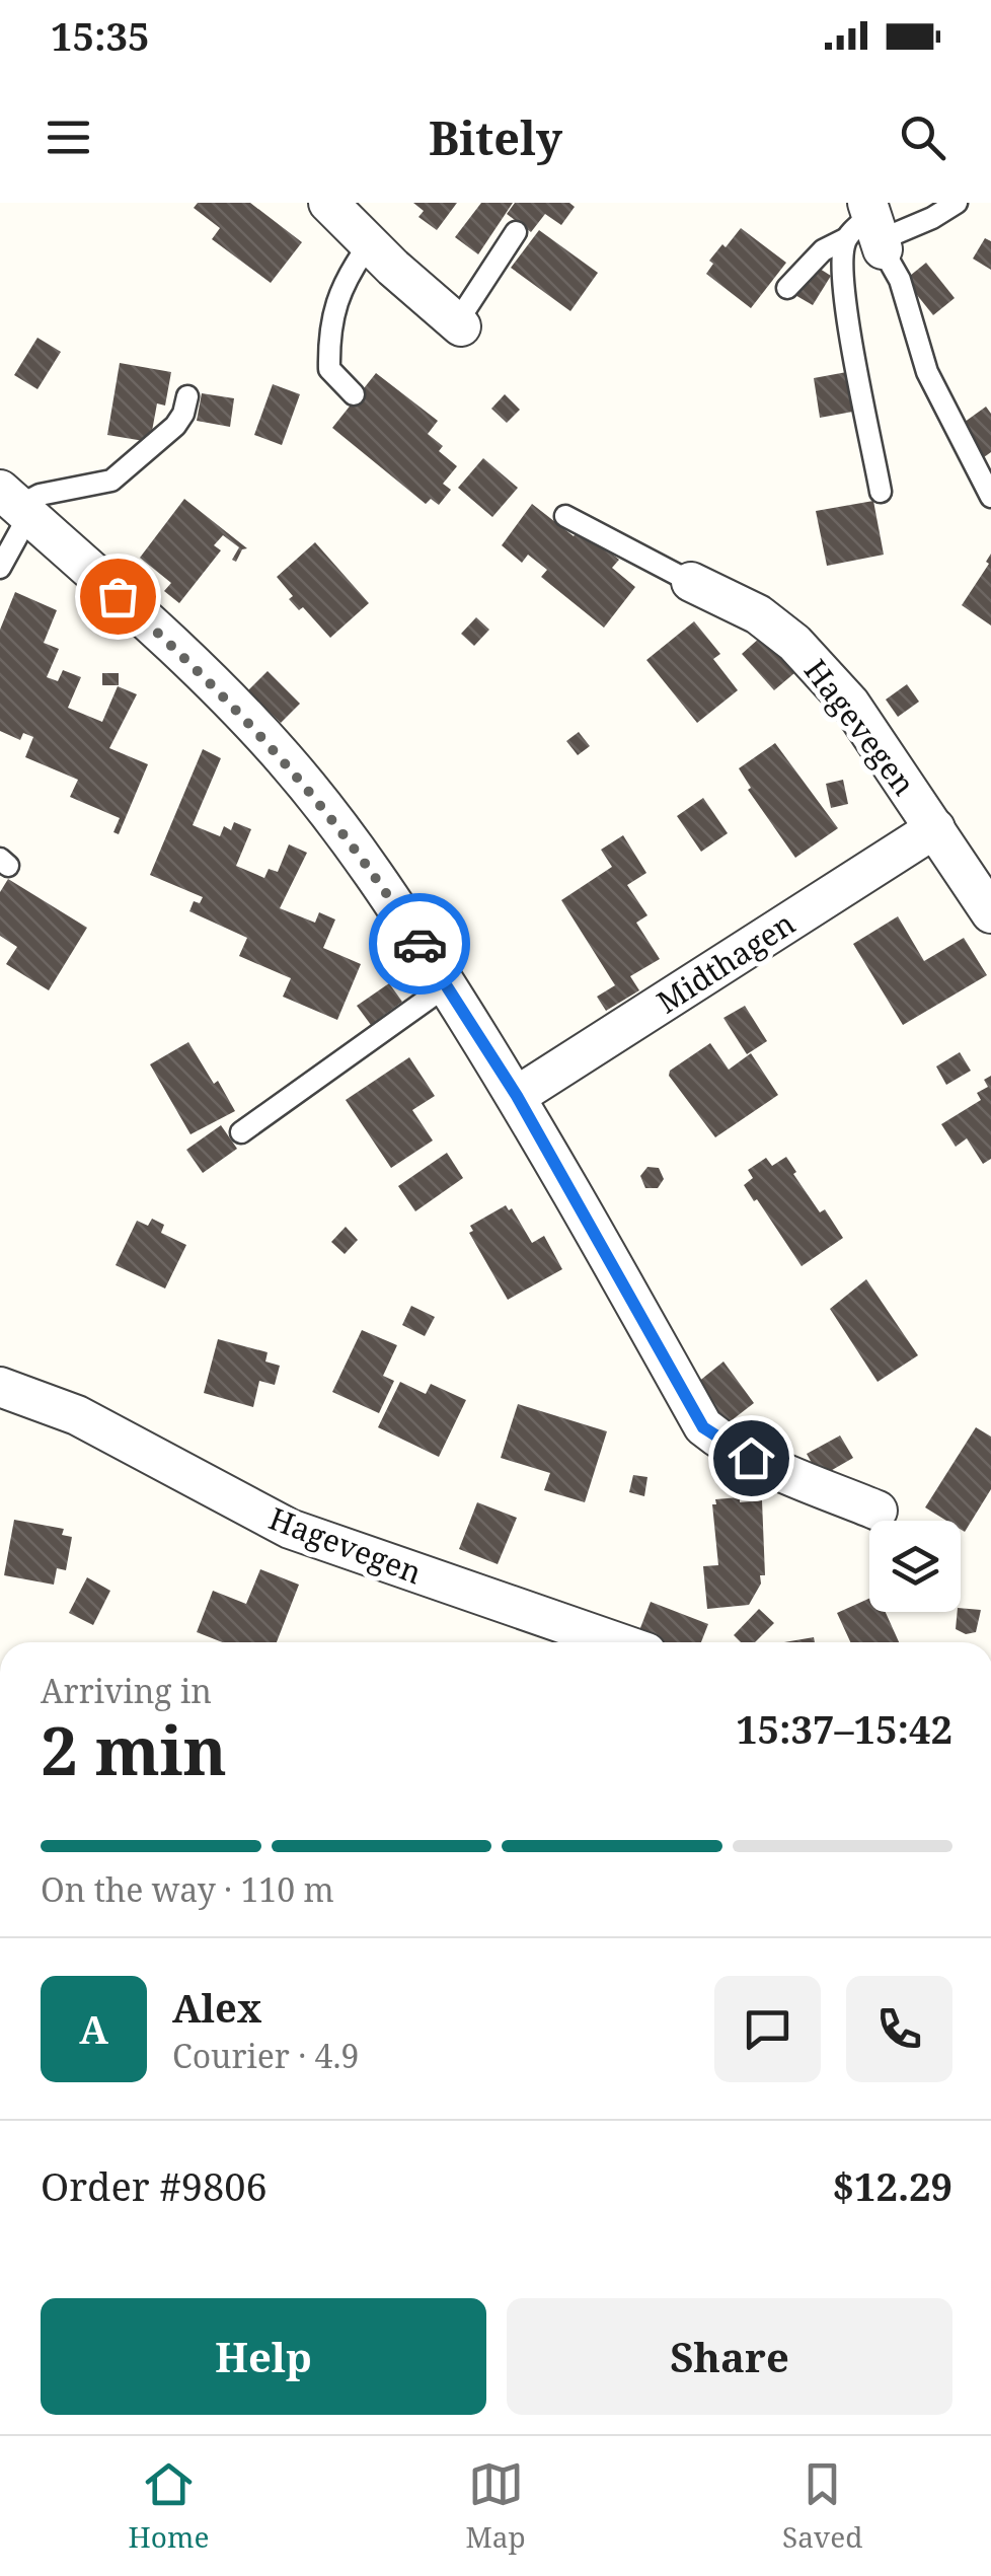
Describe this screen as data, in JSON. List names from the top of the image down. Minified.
{"streets":{"street":["Hagevegen","Midthagen"]},"crossings":[["Hagevegen","Midthagen"]],"page":{"status":"15:35","header":"Bitely","heading":["2 min","Arriving in","15:37–15:42"],"panel":["Alex","Courier · 4.9","Order #9806","$12.29"],"bar":"On the way · 110 m","round":"A","buttons":["Help","Share"],"tabs":["Home","Map","Saved"]}}
